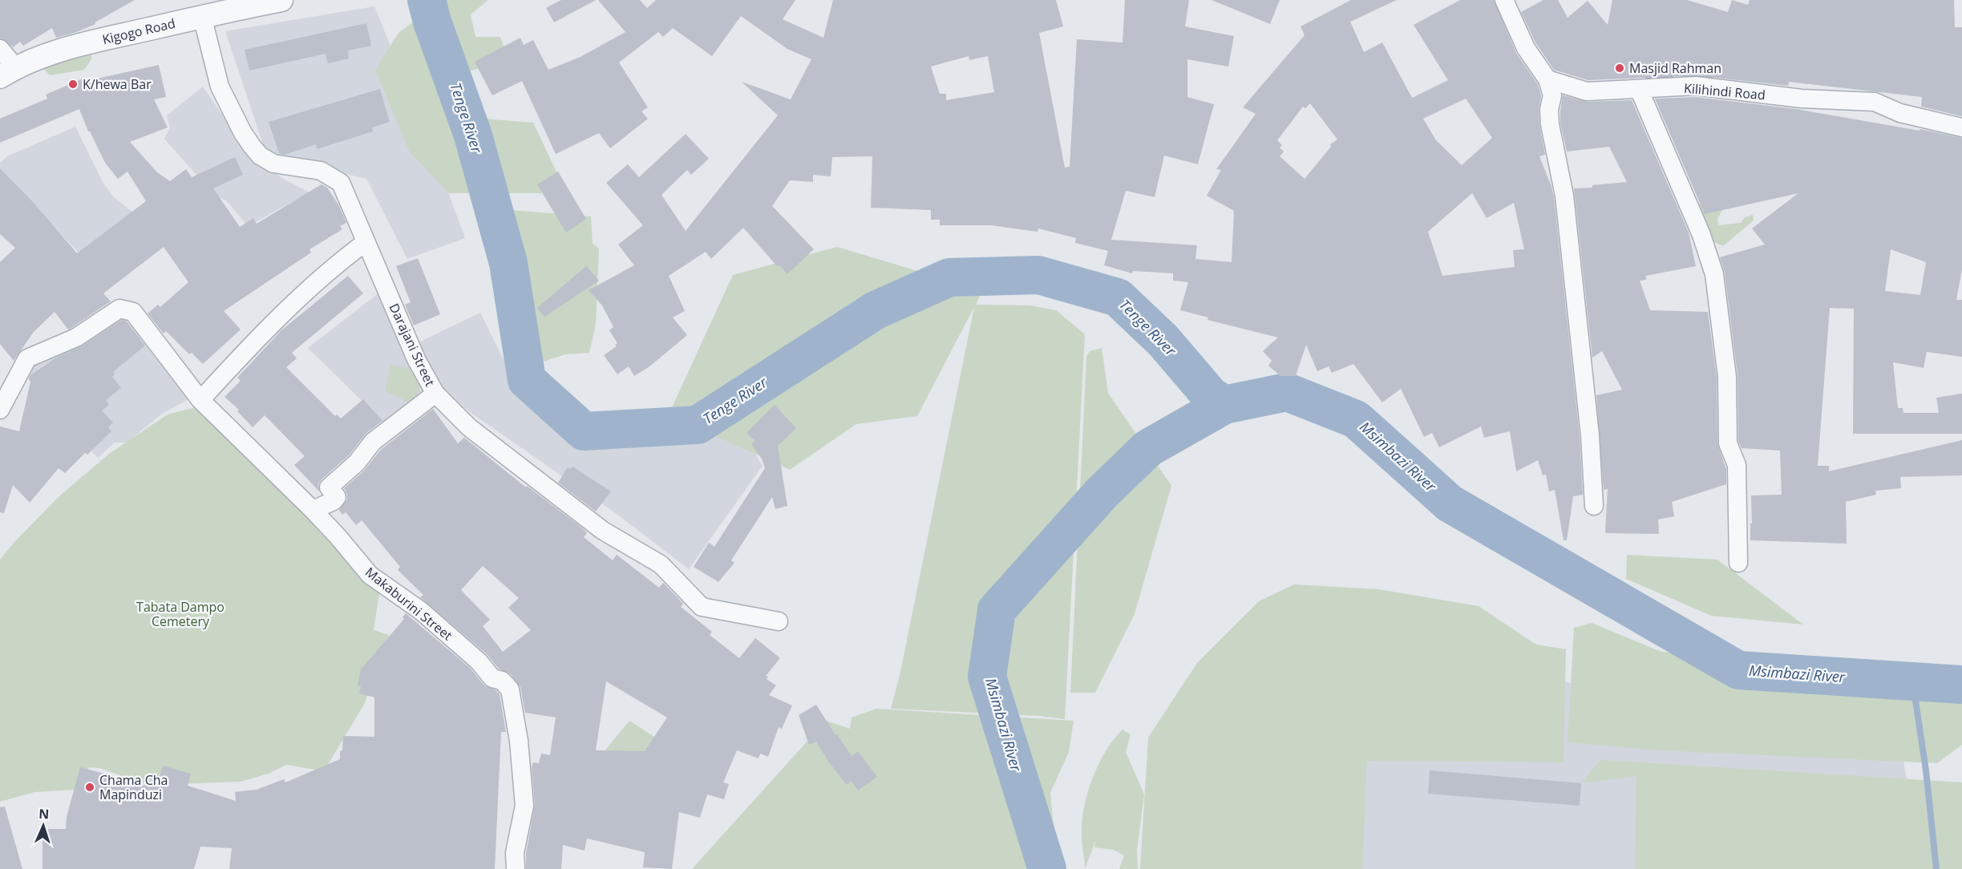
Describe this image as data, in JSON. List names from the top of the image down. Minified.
{"streets":{"street":["Kigogo Road","Kilihindi Road","Darajani Street","Makaburini Street"]},"crossings":[["Kigogo Road","Darajani Street"]],"water":["Tenge River","Msimbazi River"],"parks":["Tabata Dampo Cemetery"],"places":["Masjid Rahman","K/hewa Bar","Chama Cha Mapinduzi"],"north":"top"}
